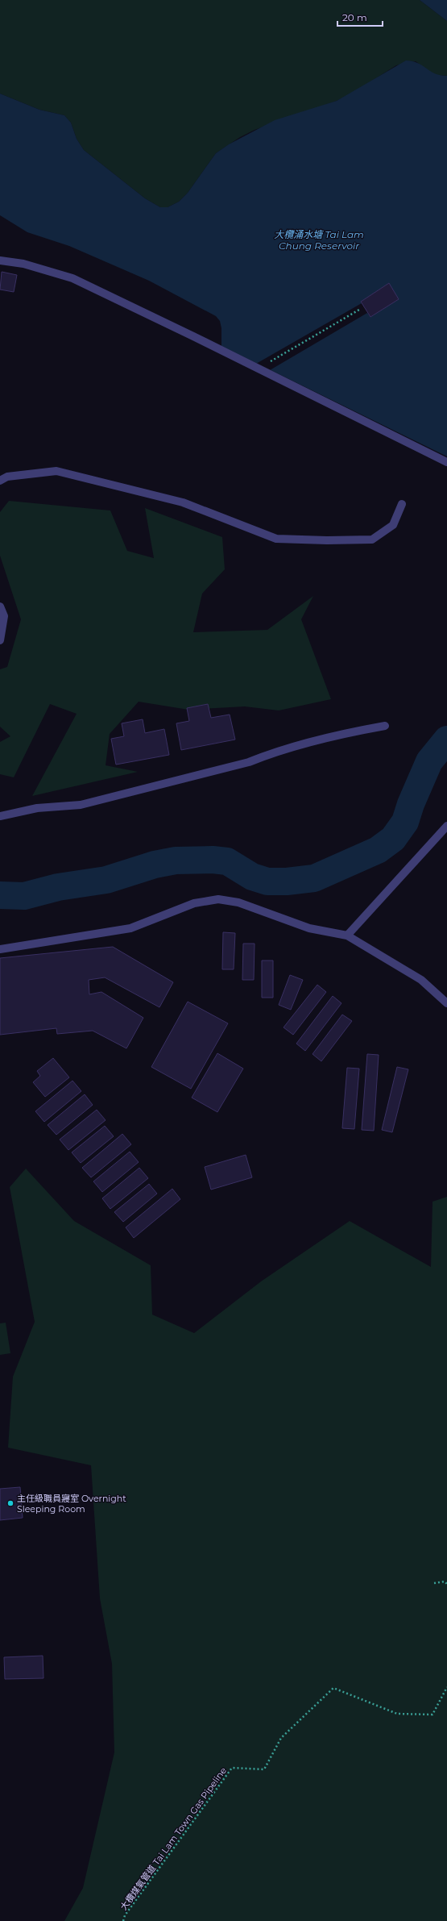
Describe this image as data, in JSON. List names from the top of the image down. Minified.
{"streets":{"path":["大欖煤氣管道 Tai Lam Town Gas Pipeline"]},"water":["大欖涌水塘 Tai Lam Chung Reservoir"],"places":["主任級職員寢室 Overnight Sleeping Room"],"scale_bar":"20 m"}
